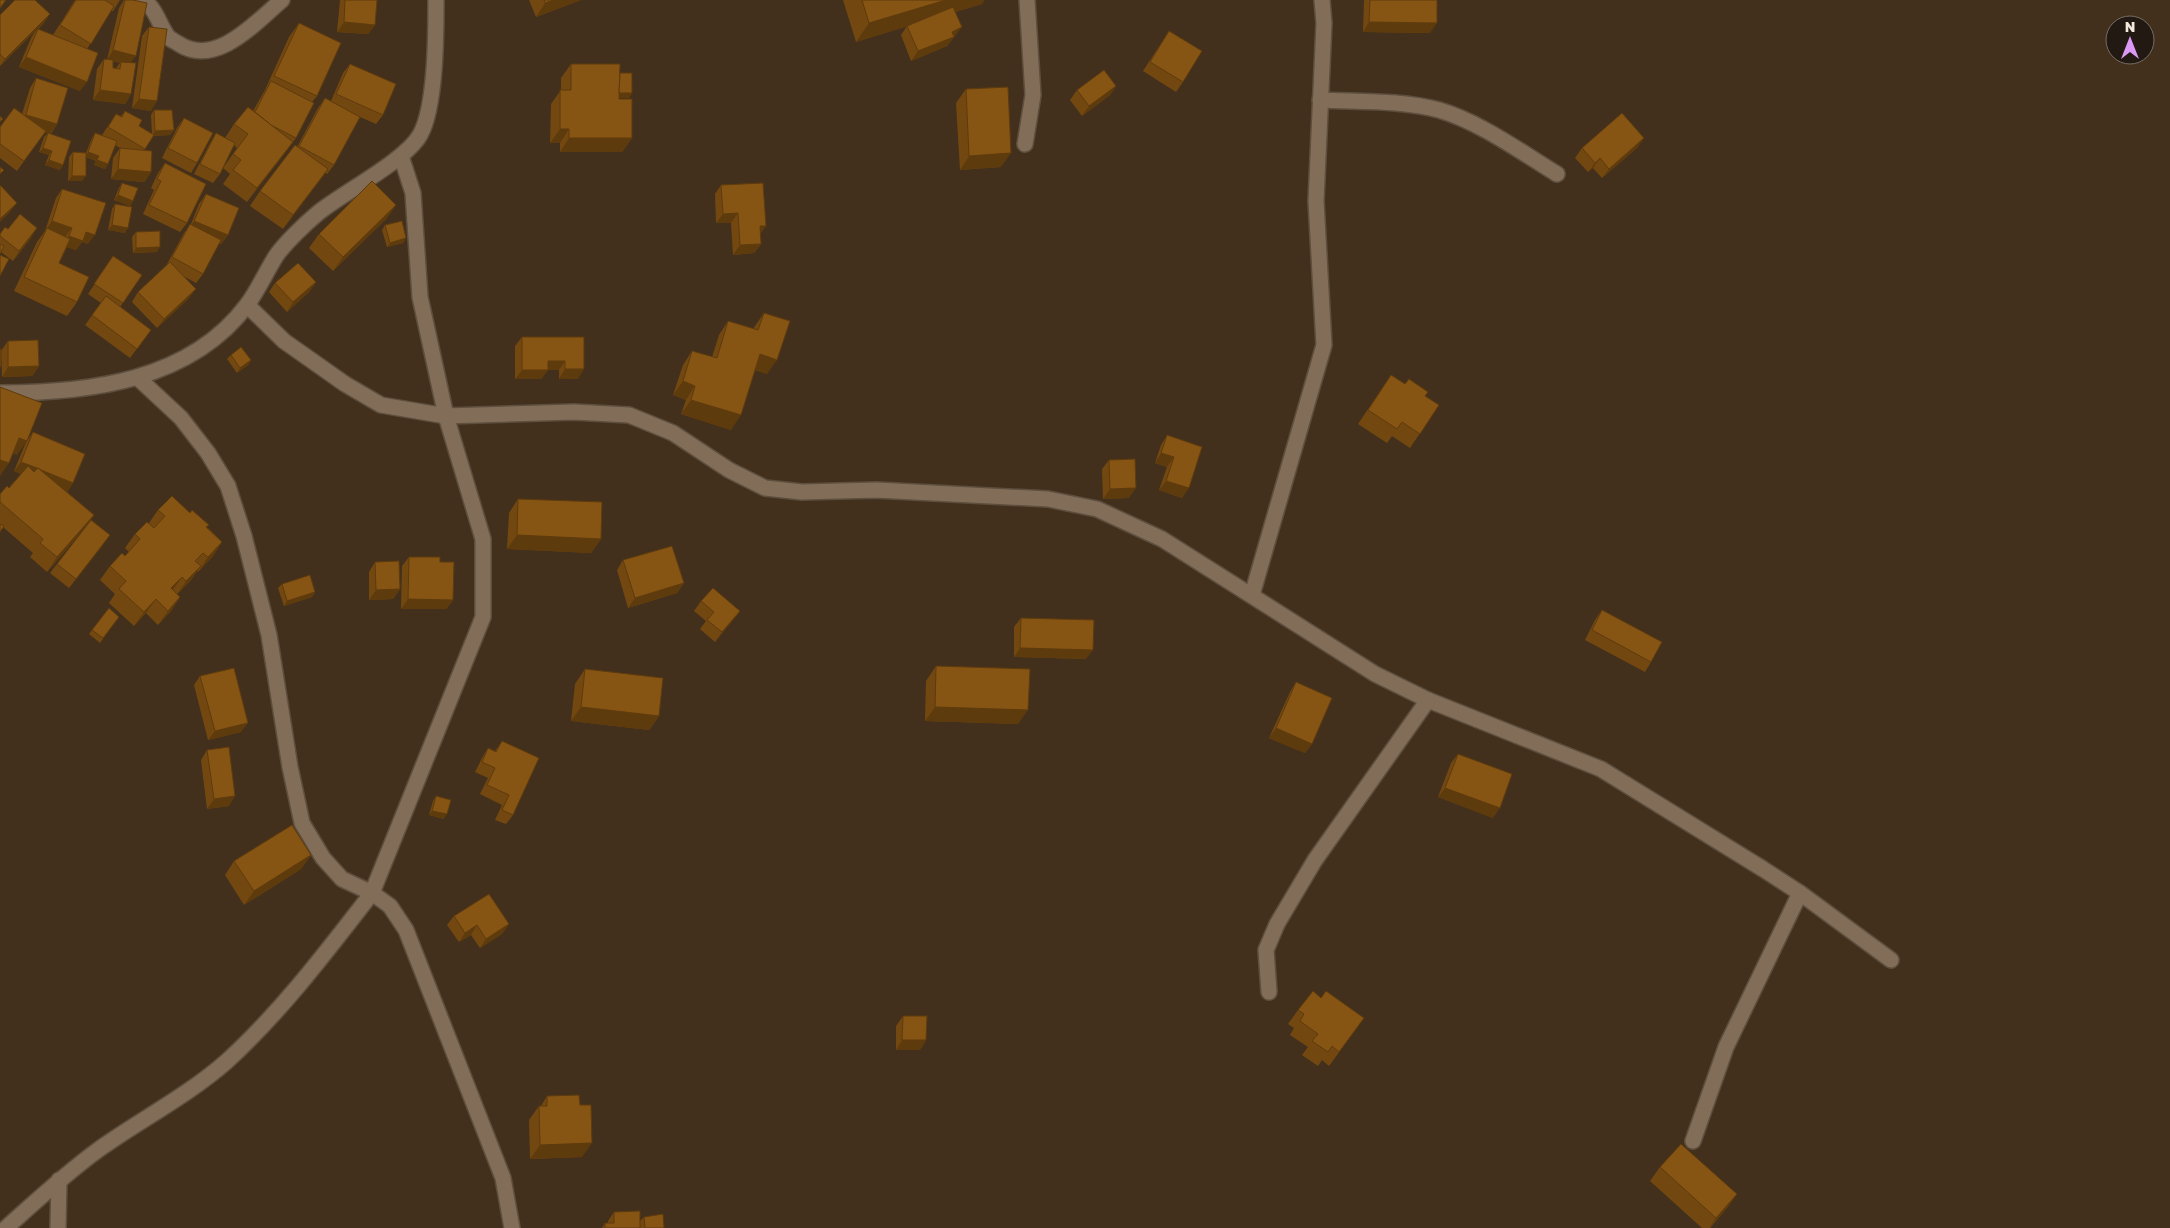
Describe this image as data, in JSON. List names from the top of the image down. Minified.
{"north":"top"}
